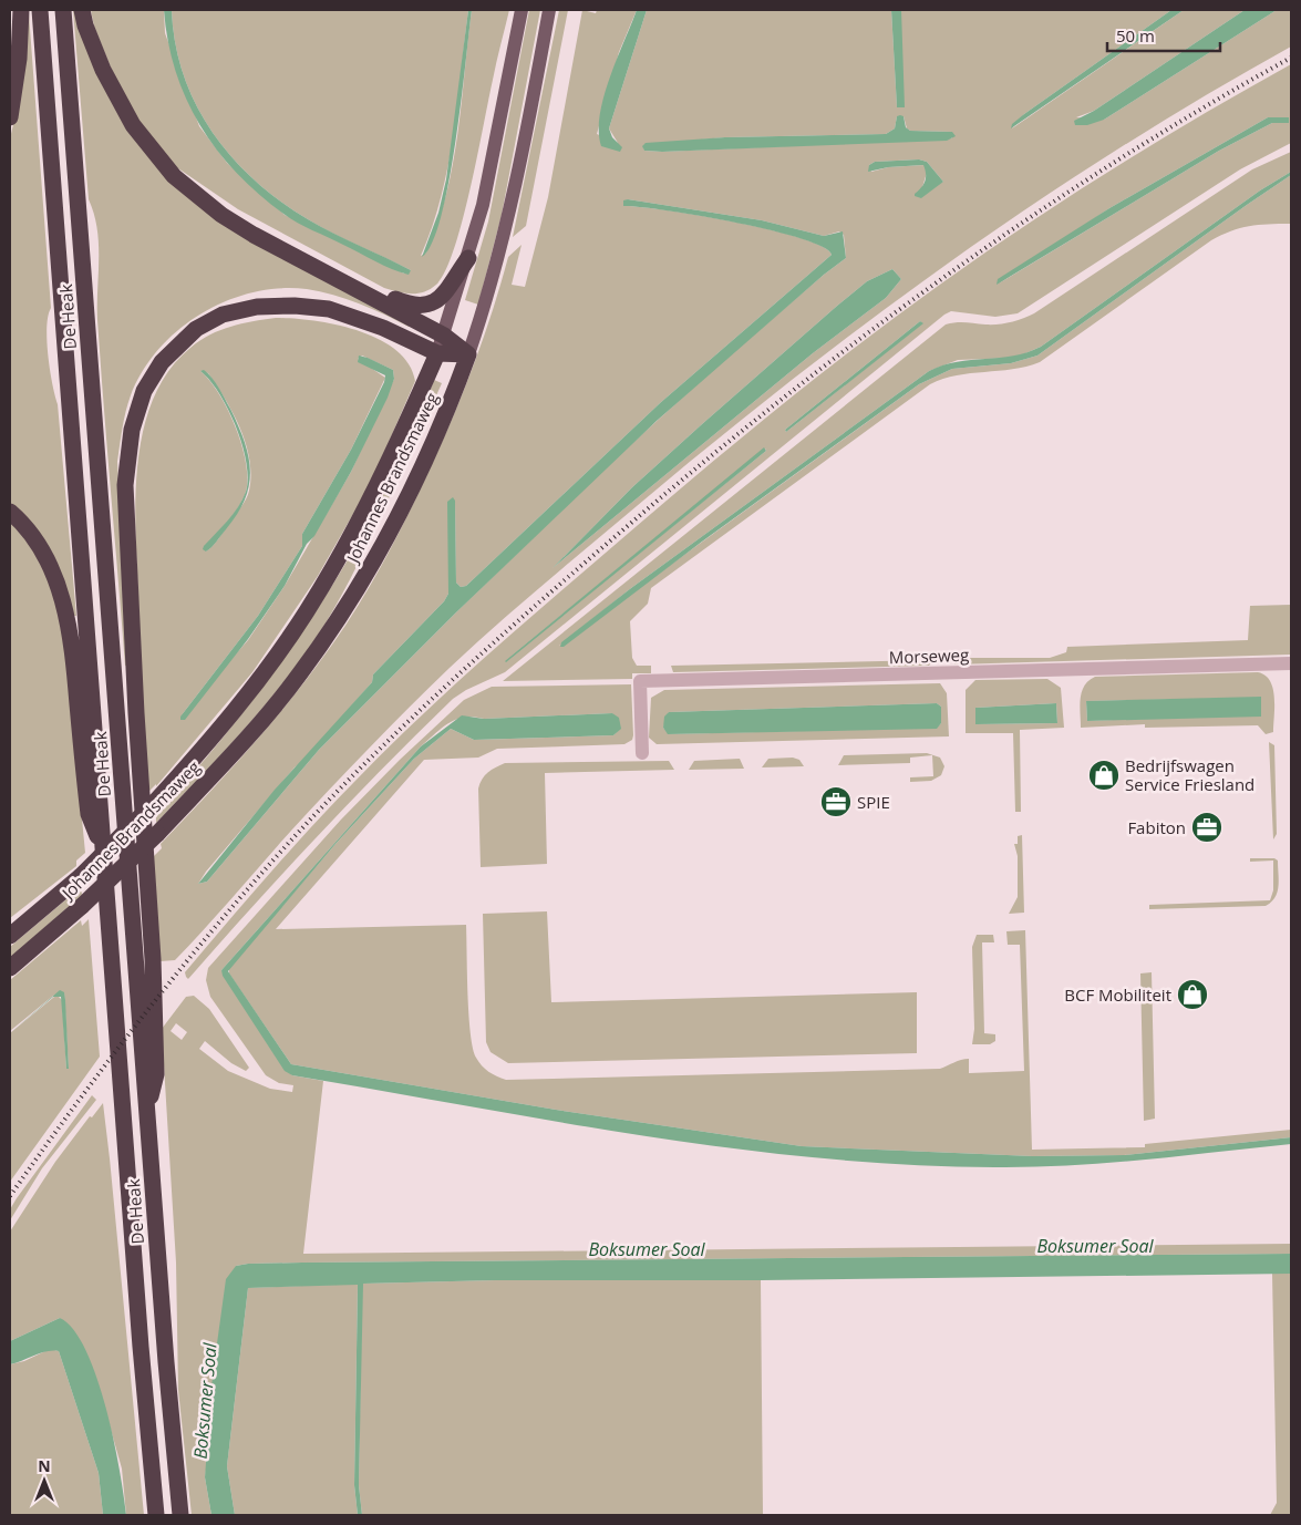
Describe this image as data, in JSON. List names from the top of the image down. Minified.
{"streets":{"highway":["De Heak","Johannes Brandsmaweg"],"street":["Morseweg"]},"water":["Boksumer Soal"],"places":{"shop":["Bedrijfswagen Service Friesland","BCF Mobiliteit"],"office":["SPIE","Fabiton"]},"scale_bar":"50 m","north":"top"}
